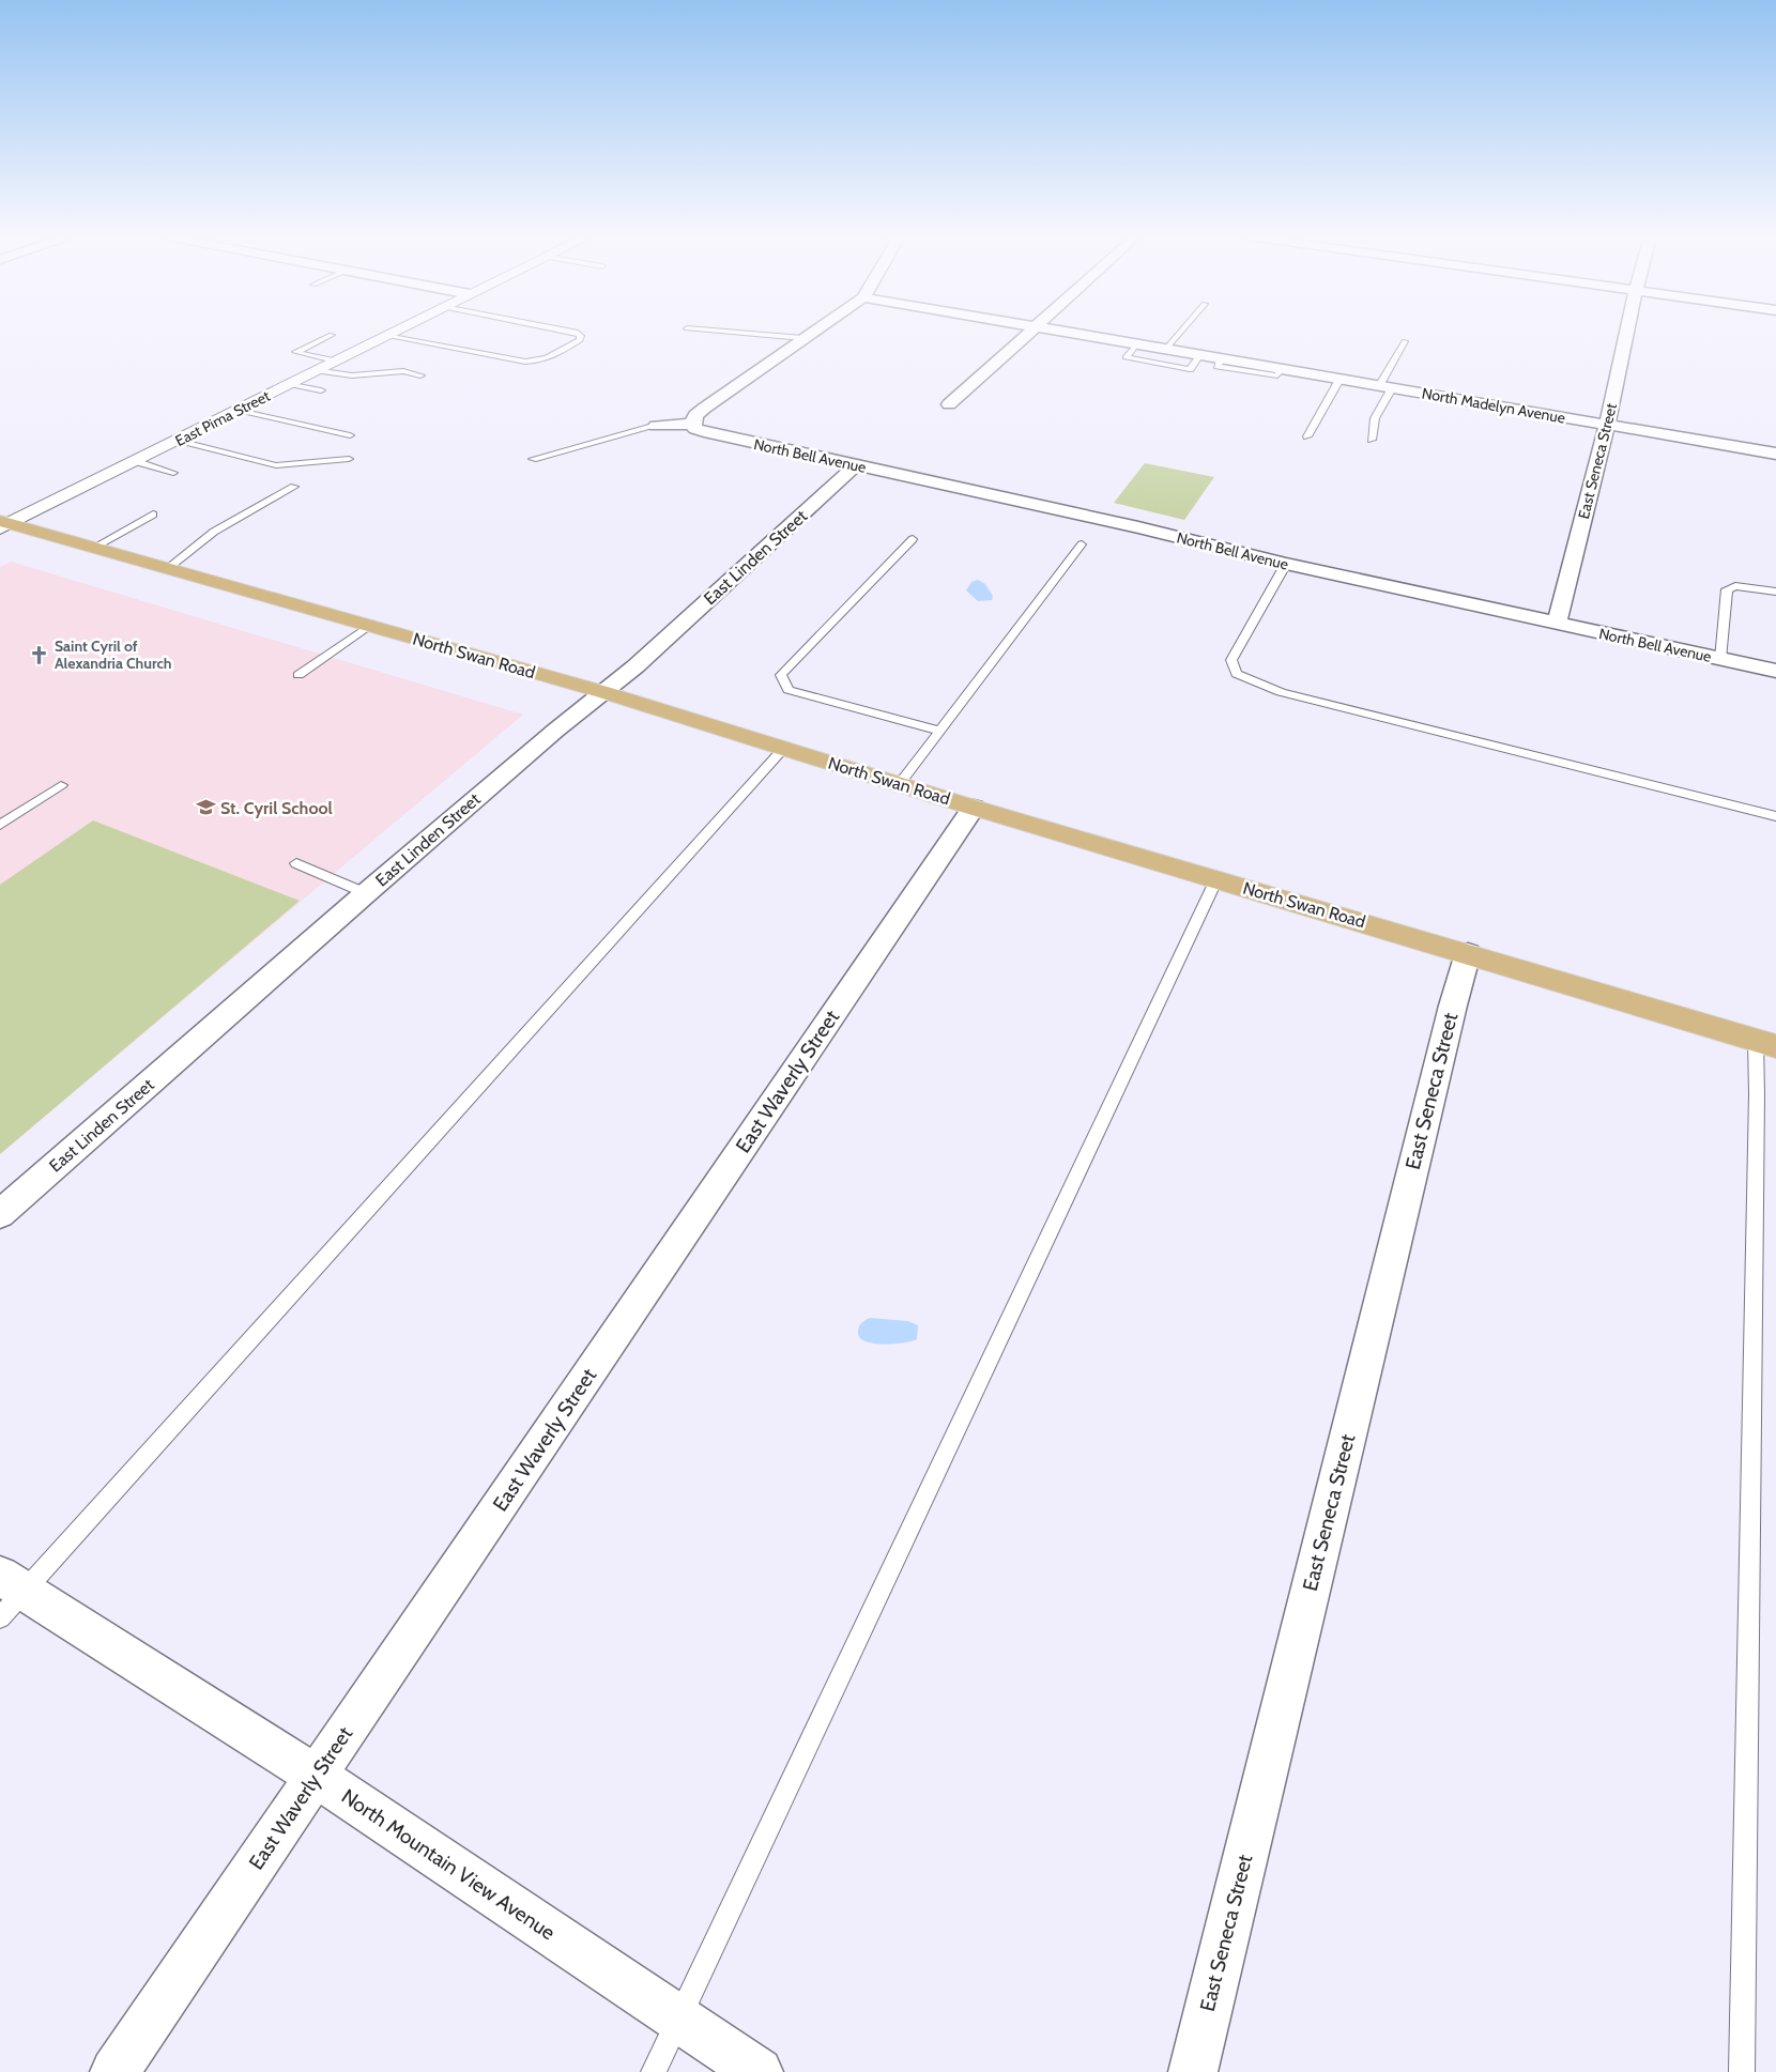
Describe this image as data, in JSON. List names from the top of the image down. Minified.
{"streets":{"main road":["North Swan Road"],"street":["North Madelyn Avenue","East Pima Street","North Bell Avenue","East Seneca Street","East Linden Street","East Waverly Street","North Mountain View Avenue"]},"crossings":[["North Madelyn Avenue","East Seneca Street"],["East Pima Street","North Swan Road"],["North Bell Avenue","East Seneca Street"],["North Bell Avenue","East Linden Street"],["East Seneca Street","North Swan Road"],["East Linden Street","North Swan Road"],["North Swan Road","East Waverly Street"],["East Waverly Street","North Mountain View Avenue"]],"places":{"church":["Saint Cyril of Alexandria Church"],"school or university":["St. Cyril School"]}}
